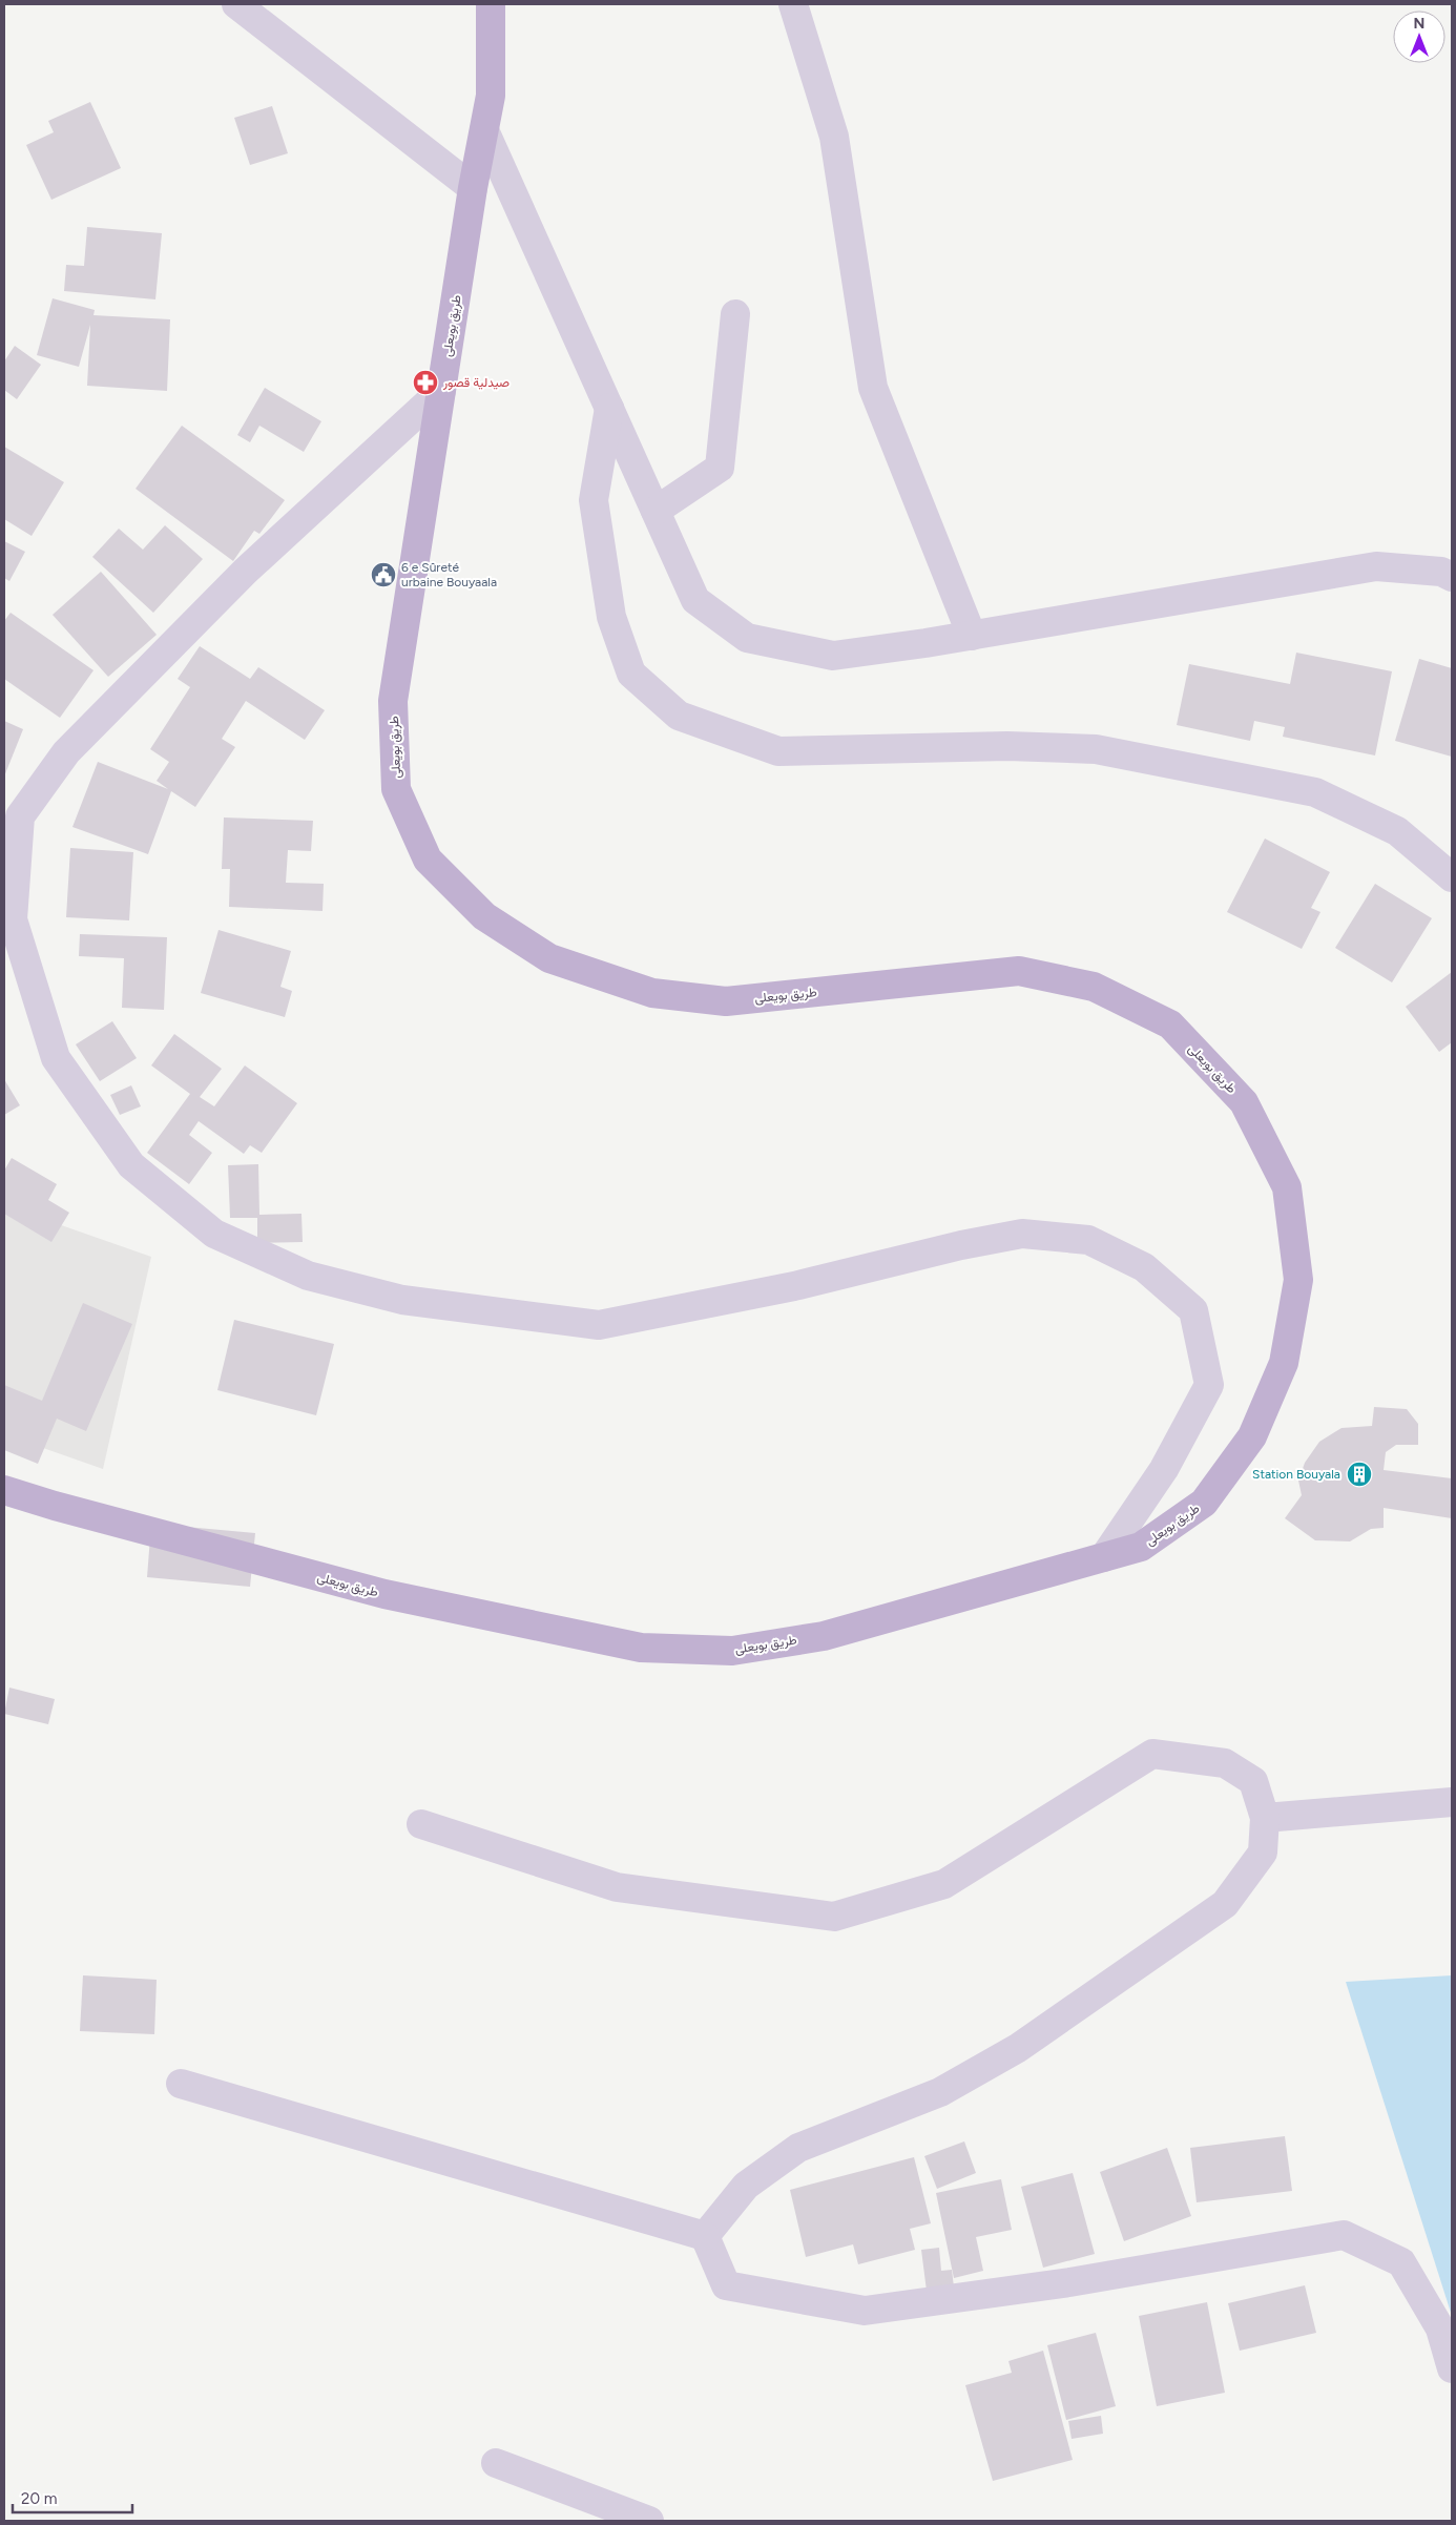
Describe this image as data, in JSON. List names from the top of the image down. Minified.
{"streets":{"main road":["طريق بويعلى"]},"places":{"pharmacy":["صيدلية قصور"],"public building":["6 e Sûreté urbaine Bouyaala"],"building":["Station Bouyala"]},"scale_bar":"20 m","north":"top"}
